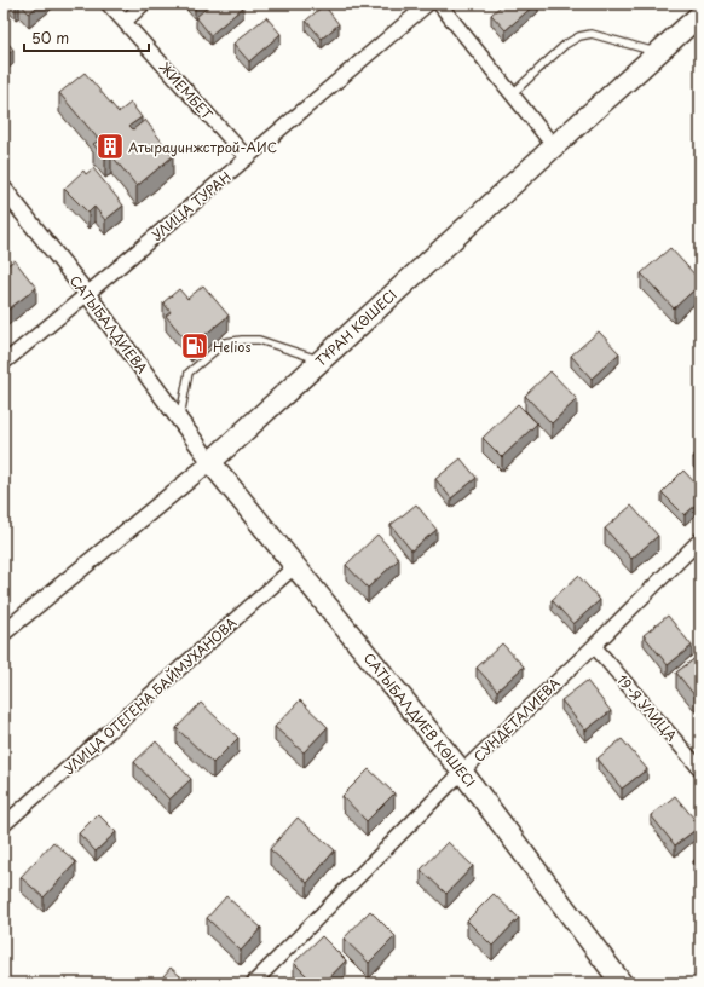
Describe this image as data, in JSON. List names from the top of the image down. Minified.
{"streets":{"main road":["ТҰРАН КӨШЕСІ","САТЫБАЛДИЕВ КӨШЕСІ"],"street":["ЖИЕМБЕТ","УЛИЦА ТУРАН","САТЫБАЛДИЕВА","УЛИЦА ОТЕГЕНА БАЙМУХАНОВА","19-Я УЛИЦА","СУНДЕТАЛИЕВА"]},"crossings":[["ЖИЕМБЕТ","УЛИЦА ТУРАН"],["УЛИЦА ТУРАН","САТЫБАЛДИЕВА"],["САТЫБАЛДИЕВА","ТҰРАН КӨШЕСІ"],["САТЫБАЛДИЕВА","САТЫБАЛДИЕВ КӨШЕСІ"],["ТҰРАН КӨШЕСІ","САТЫБАЛДИЕВ КӨШЕСІ"],["УЛИЦА ОТЕГЕНА БАЙМУХАНОВА","САТЫБАЛДИЕВ КӨШЕСІ"],["19-Я УЛИЦА","СУНДЕТАЛИЕВА"],["САТЫБАЛДИЕВ КӨШЕСІ","СУНДЕТАЛИЕВА"]],"places":{"building":["Атырауинжстрой-АИС"],"fuel station":["Helios"]},"scale_bar":"50 m"}
